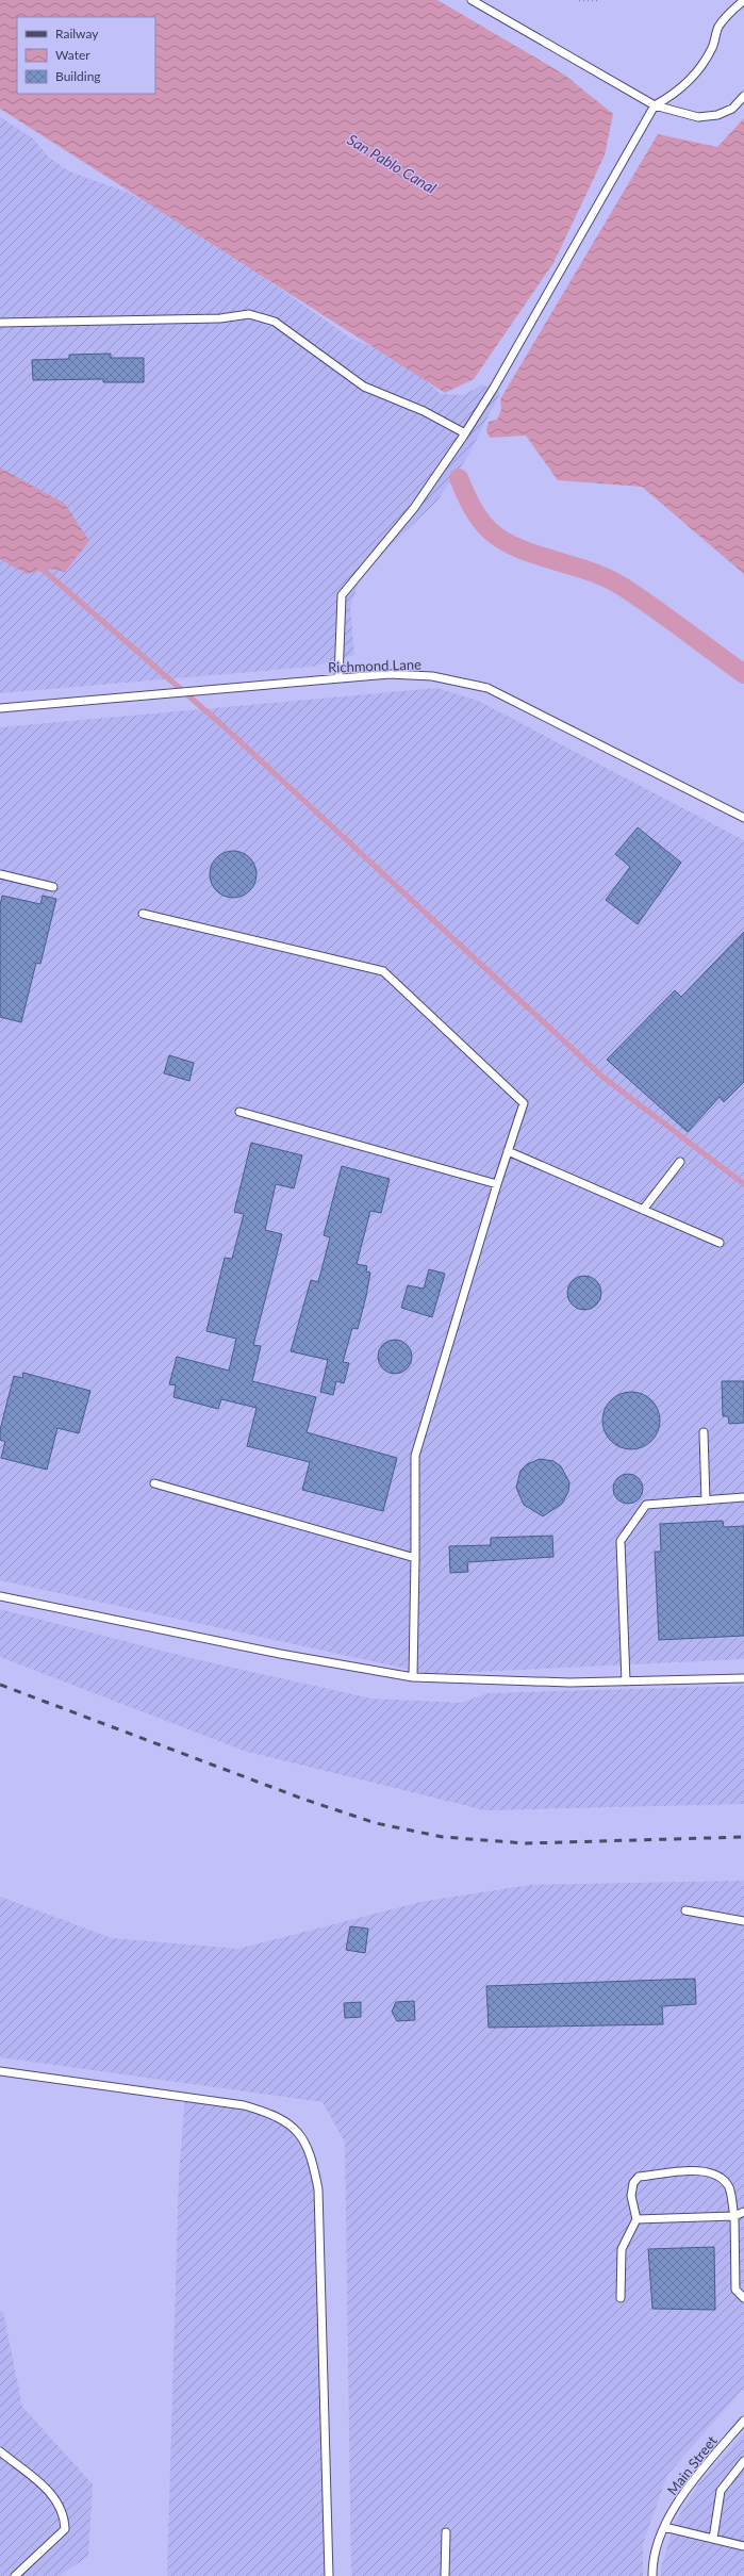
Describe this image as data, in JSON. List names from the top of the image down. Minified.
{"streets":{"lane":["Richmond Lane","Main Street"]},"water":["San Pablo Canal"],"legend":["Railway","Water","Building"]}
